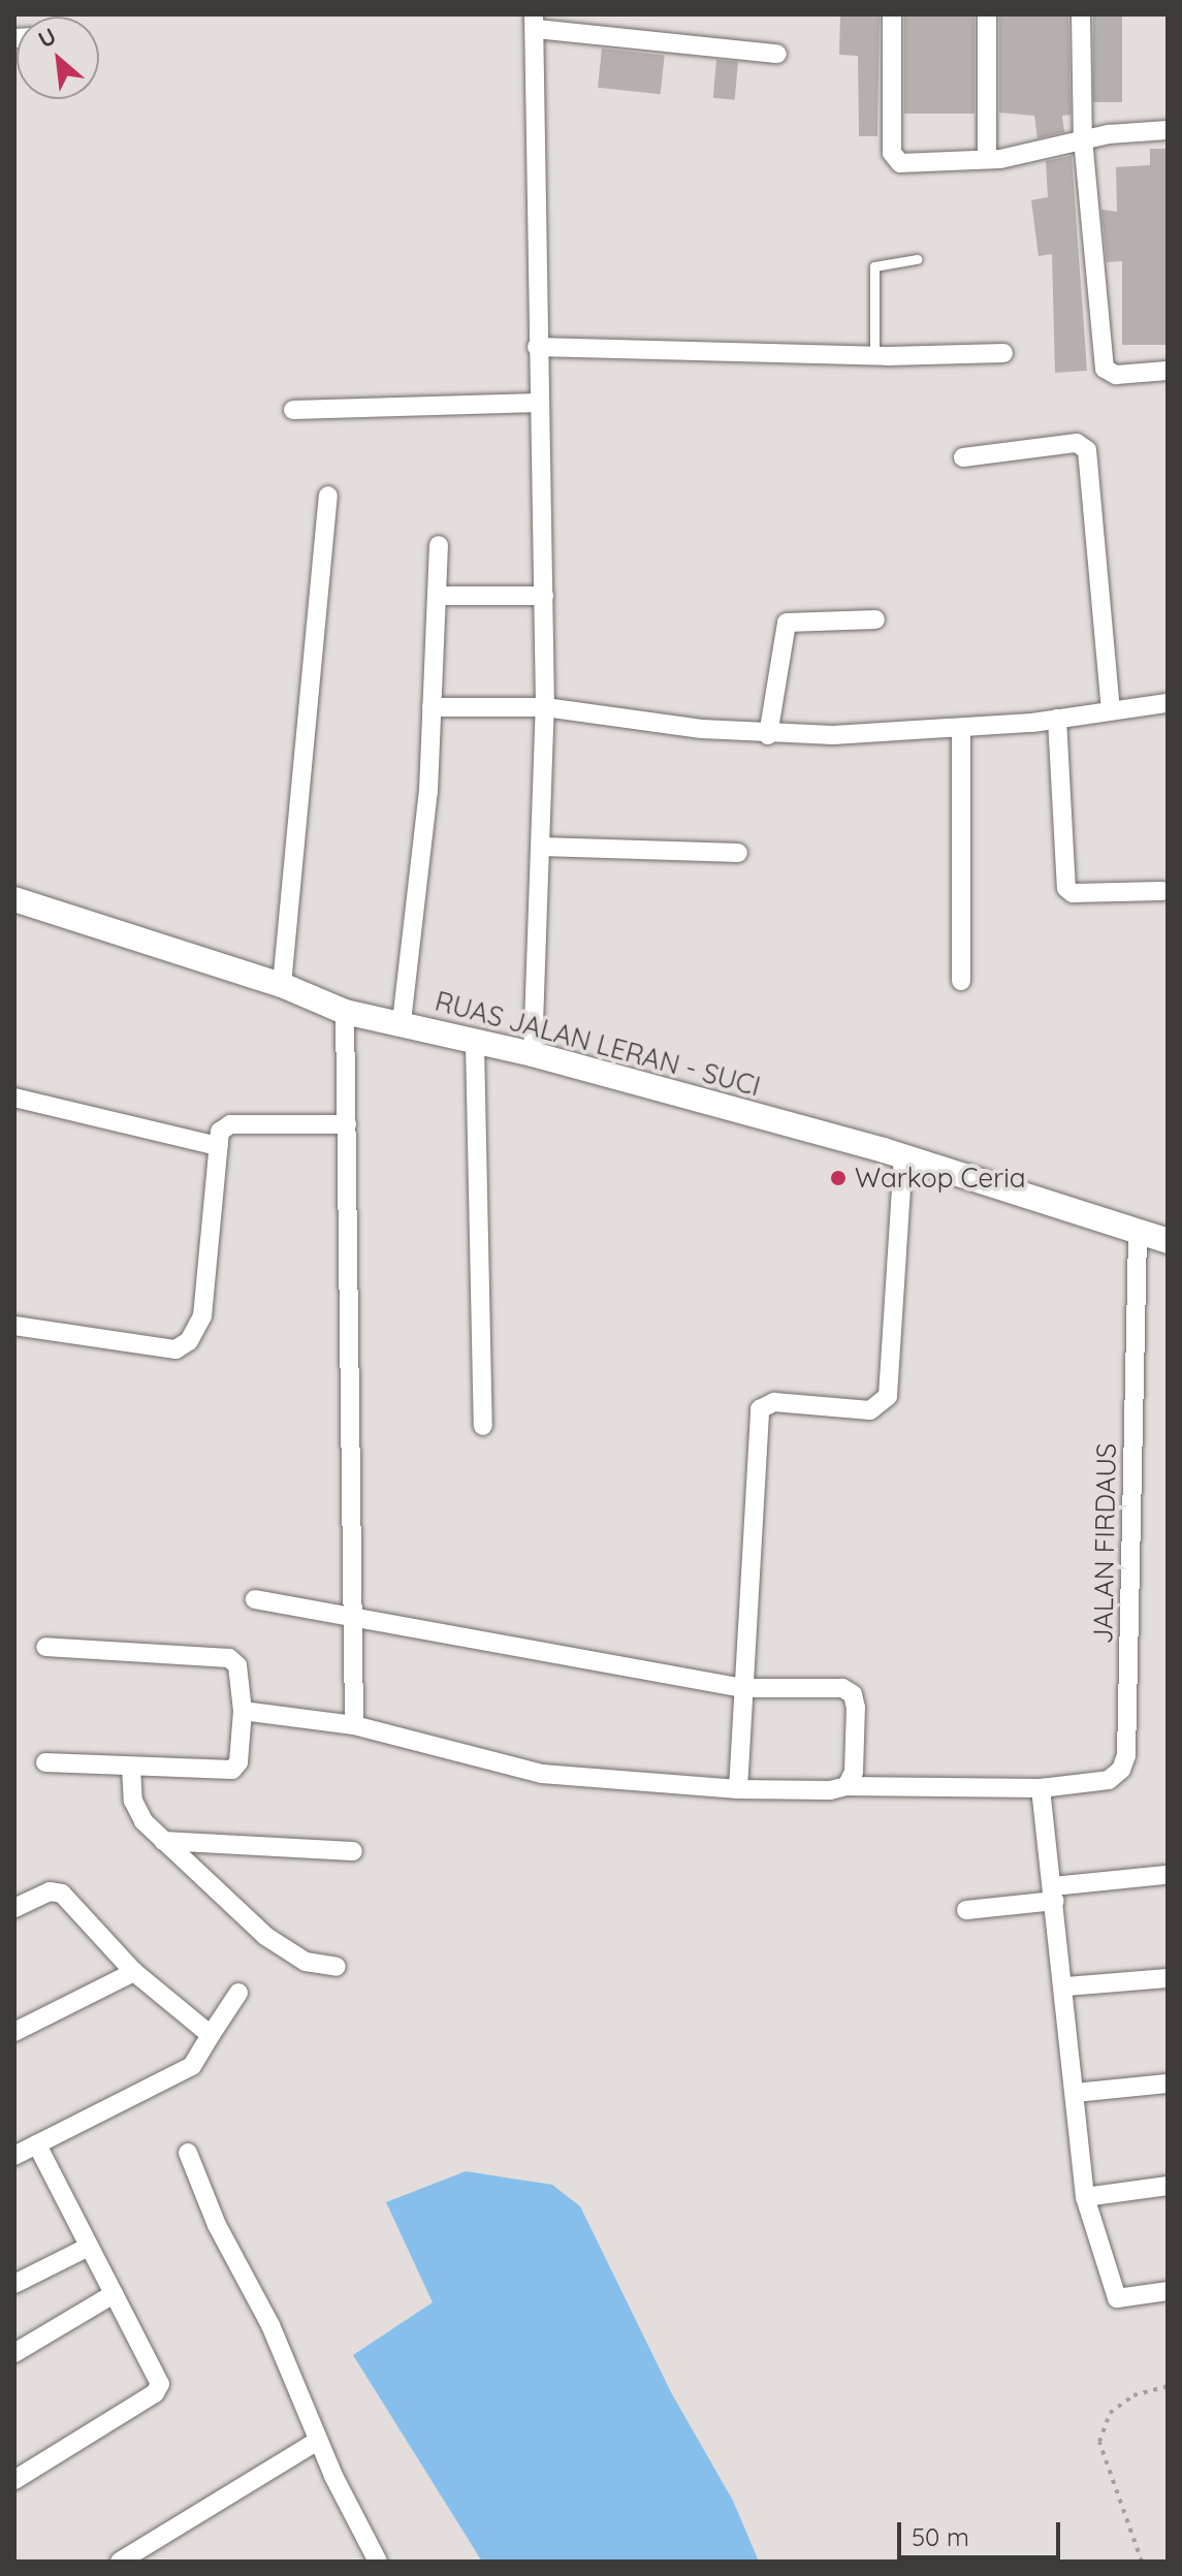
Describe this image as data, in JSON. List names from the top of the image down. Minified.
{"streets":{"main road":["RUAS JALAN LERAN - SUCI"],"street":["JALAN FIRDAUS"]},"crossings":[["RUAS JALAN LERAN - SUCI","JALAN FIRDAUS"]],"places":["Warkop Ceria"],"scale_bar":"50 m","north":"top left"}
